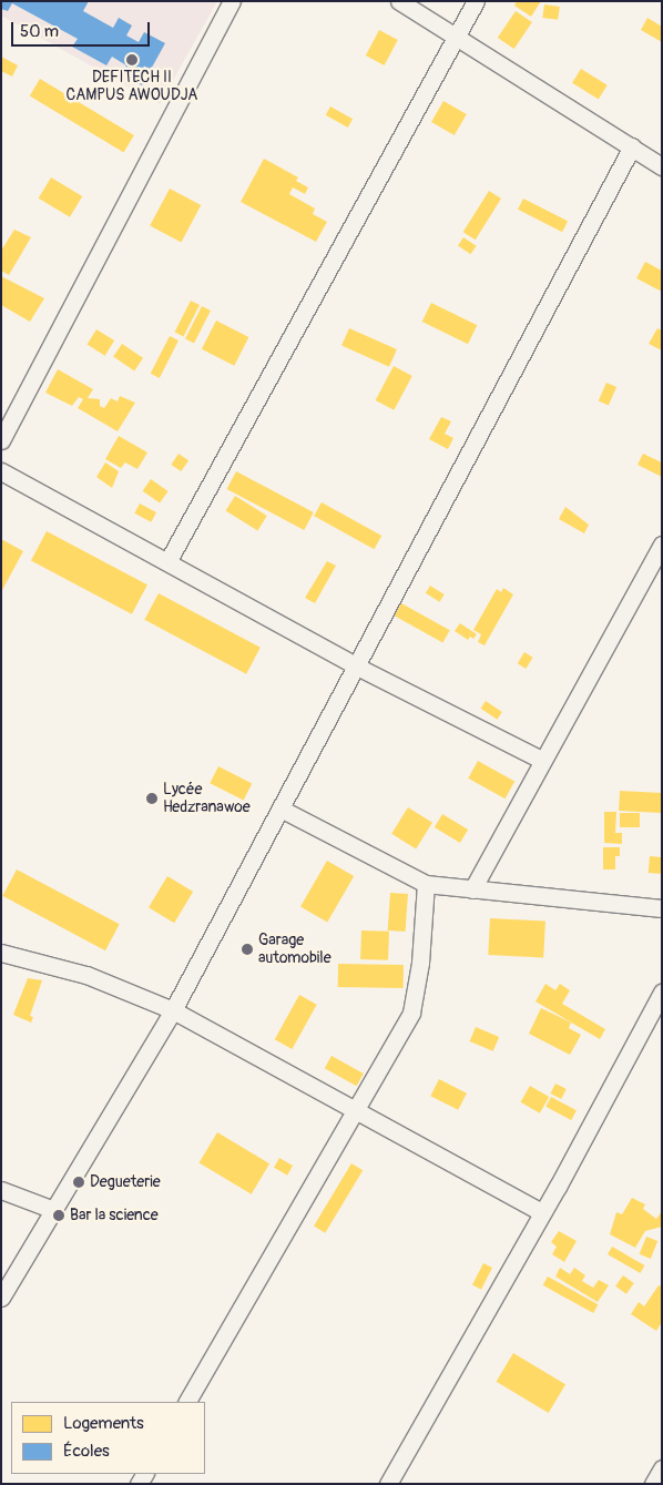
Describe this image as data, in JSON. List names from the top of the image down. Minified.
{"places":["DEFITECH II CAMPUS AWOUDJA","Lycée Hedzranawoe","Garage automobile","Degueterie","Bar la science"],"legend":["Logements","Écoles"],"scale_bar":"50 m"}
